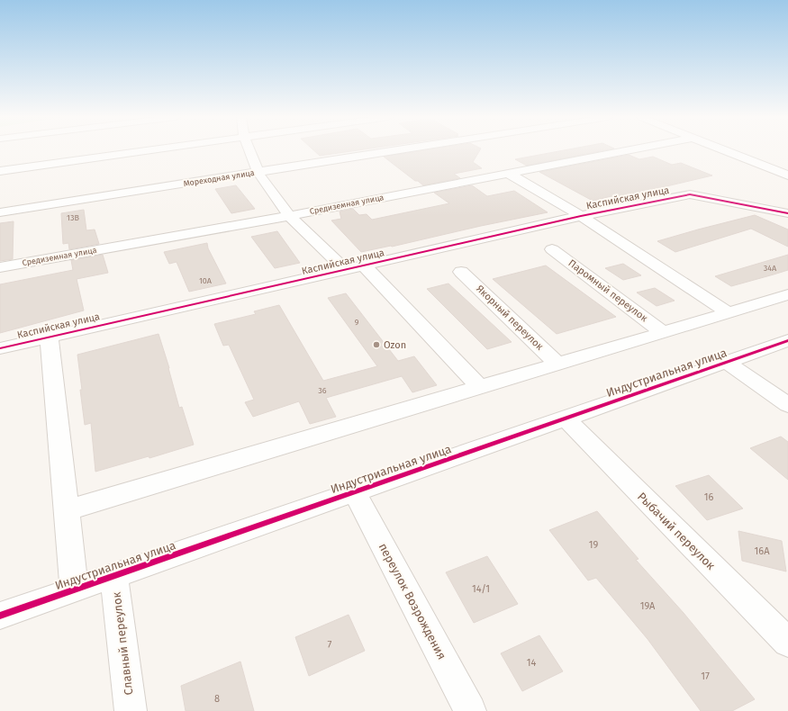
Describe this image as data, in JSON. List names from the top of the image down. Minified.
{"streets":{"street":["Мореходная улица","Каспийская улица","Средиземная улица","Паромный переулок","Якорный переулок","Индустриальная улица","Рыбачий переулок","переулок Возрождения","Славный переулок"]},"crossings":[["Индустриальная улица","Рыбачий переулок"],["Индустриальная улица","переулок Возрождения"],["Индустриальная улица","Славный переулок"]],"places":["Ozon"],"house_numbers":["13В","34А","10А","9","36","16","19","16А","14/1","19А","7","14","17","8"]}
